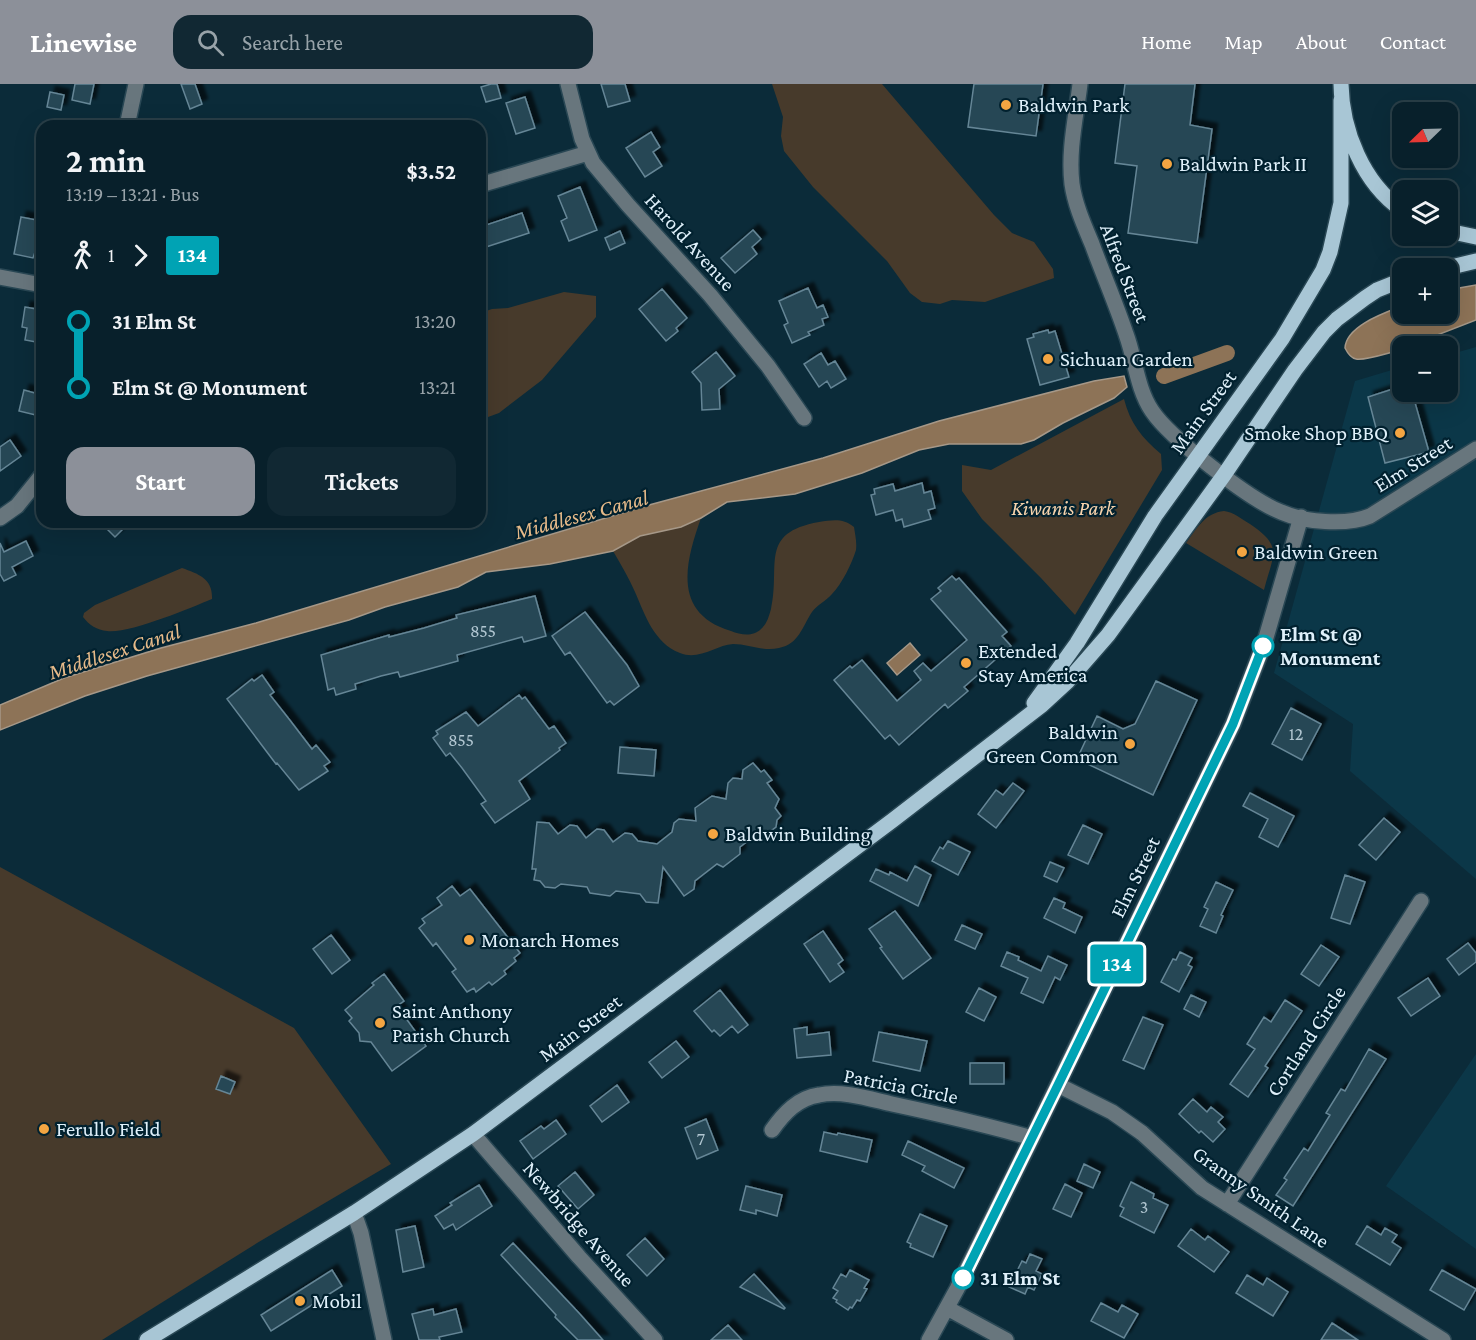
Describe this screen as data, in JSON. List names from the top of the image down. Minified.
{"streets":{"main road":["Main Street"],"street":["Harold Avenue","Alfred Street","Elm Street","Cortland Circle","Patricia Circle","Granny Smith Lane","Newbridge Avenue"]},"crossings":[["Alfred Street","Main Street"],["Alfred Street","Elm Street"],["Main Street","Elm Street"],["Main Street","Newbridge Avenue"],["Elm Street","Patricia Circle"],["Elm Street","Granny Smith Lane"],["Cortland Circle","Granny Smith Lane"]],"water":["Middlesex Canal"],"parks":["Kiwanis Park"],"places":["Baldwin Park","Baldwin Park II","Sichuan Garden","Smoke Shop BBQ","Baldwin Green","Elm St @ Monument","Extended Stay America","Baldwin Green Common","Baldwin Building","Monarch Homes","Saint Anthony Parish Church","Ferullo Field","31 Elm St","Mobil"],"lines":["bus line 134"],"house_numbers":["855","12","855","7","3"],"north":"bottom left","page":{"header":"Linewise","search":"Search here","nav":["Home","Map","About","Contact"],"on_map":"134","map_buttons":["+","−"],"heading":["2 min","13:19 – 13:21 · Bus","$3.52"],"legs":["1","134"],"list":[{"name":"31 Elm St","value":"13:20"},{"name":"Elm St @ Monument","value":"13:21"}],"buttons":["Start","Tickets"]}}
